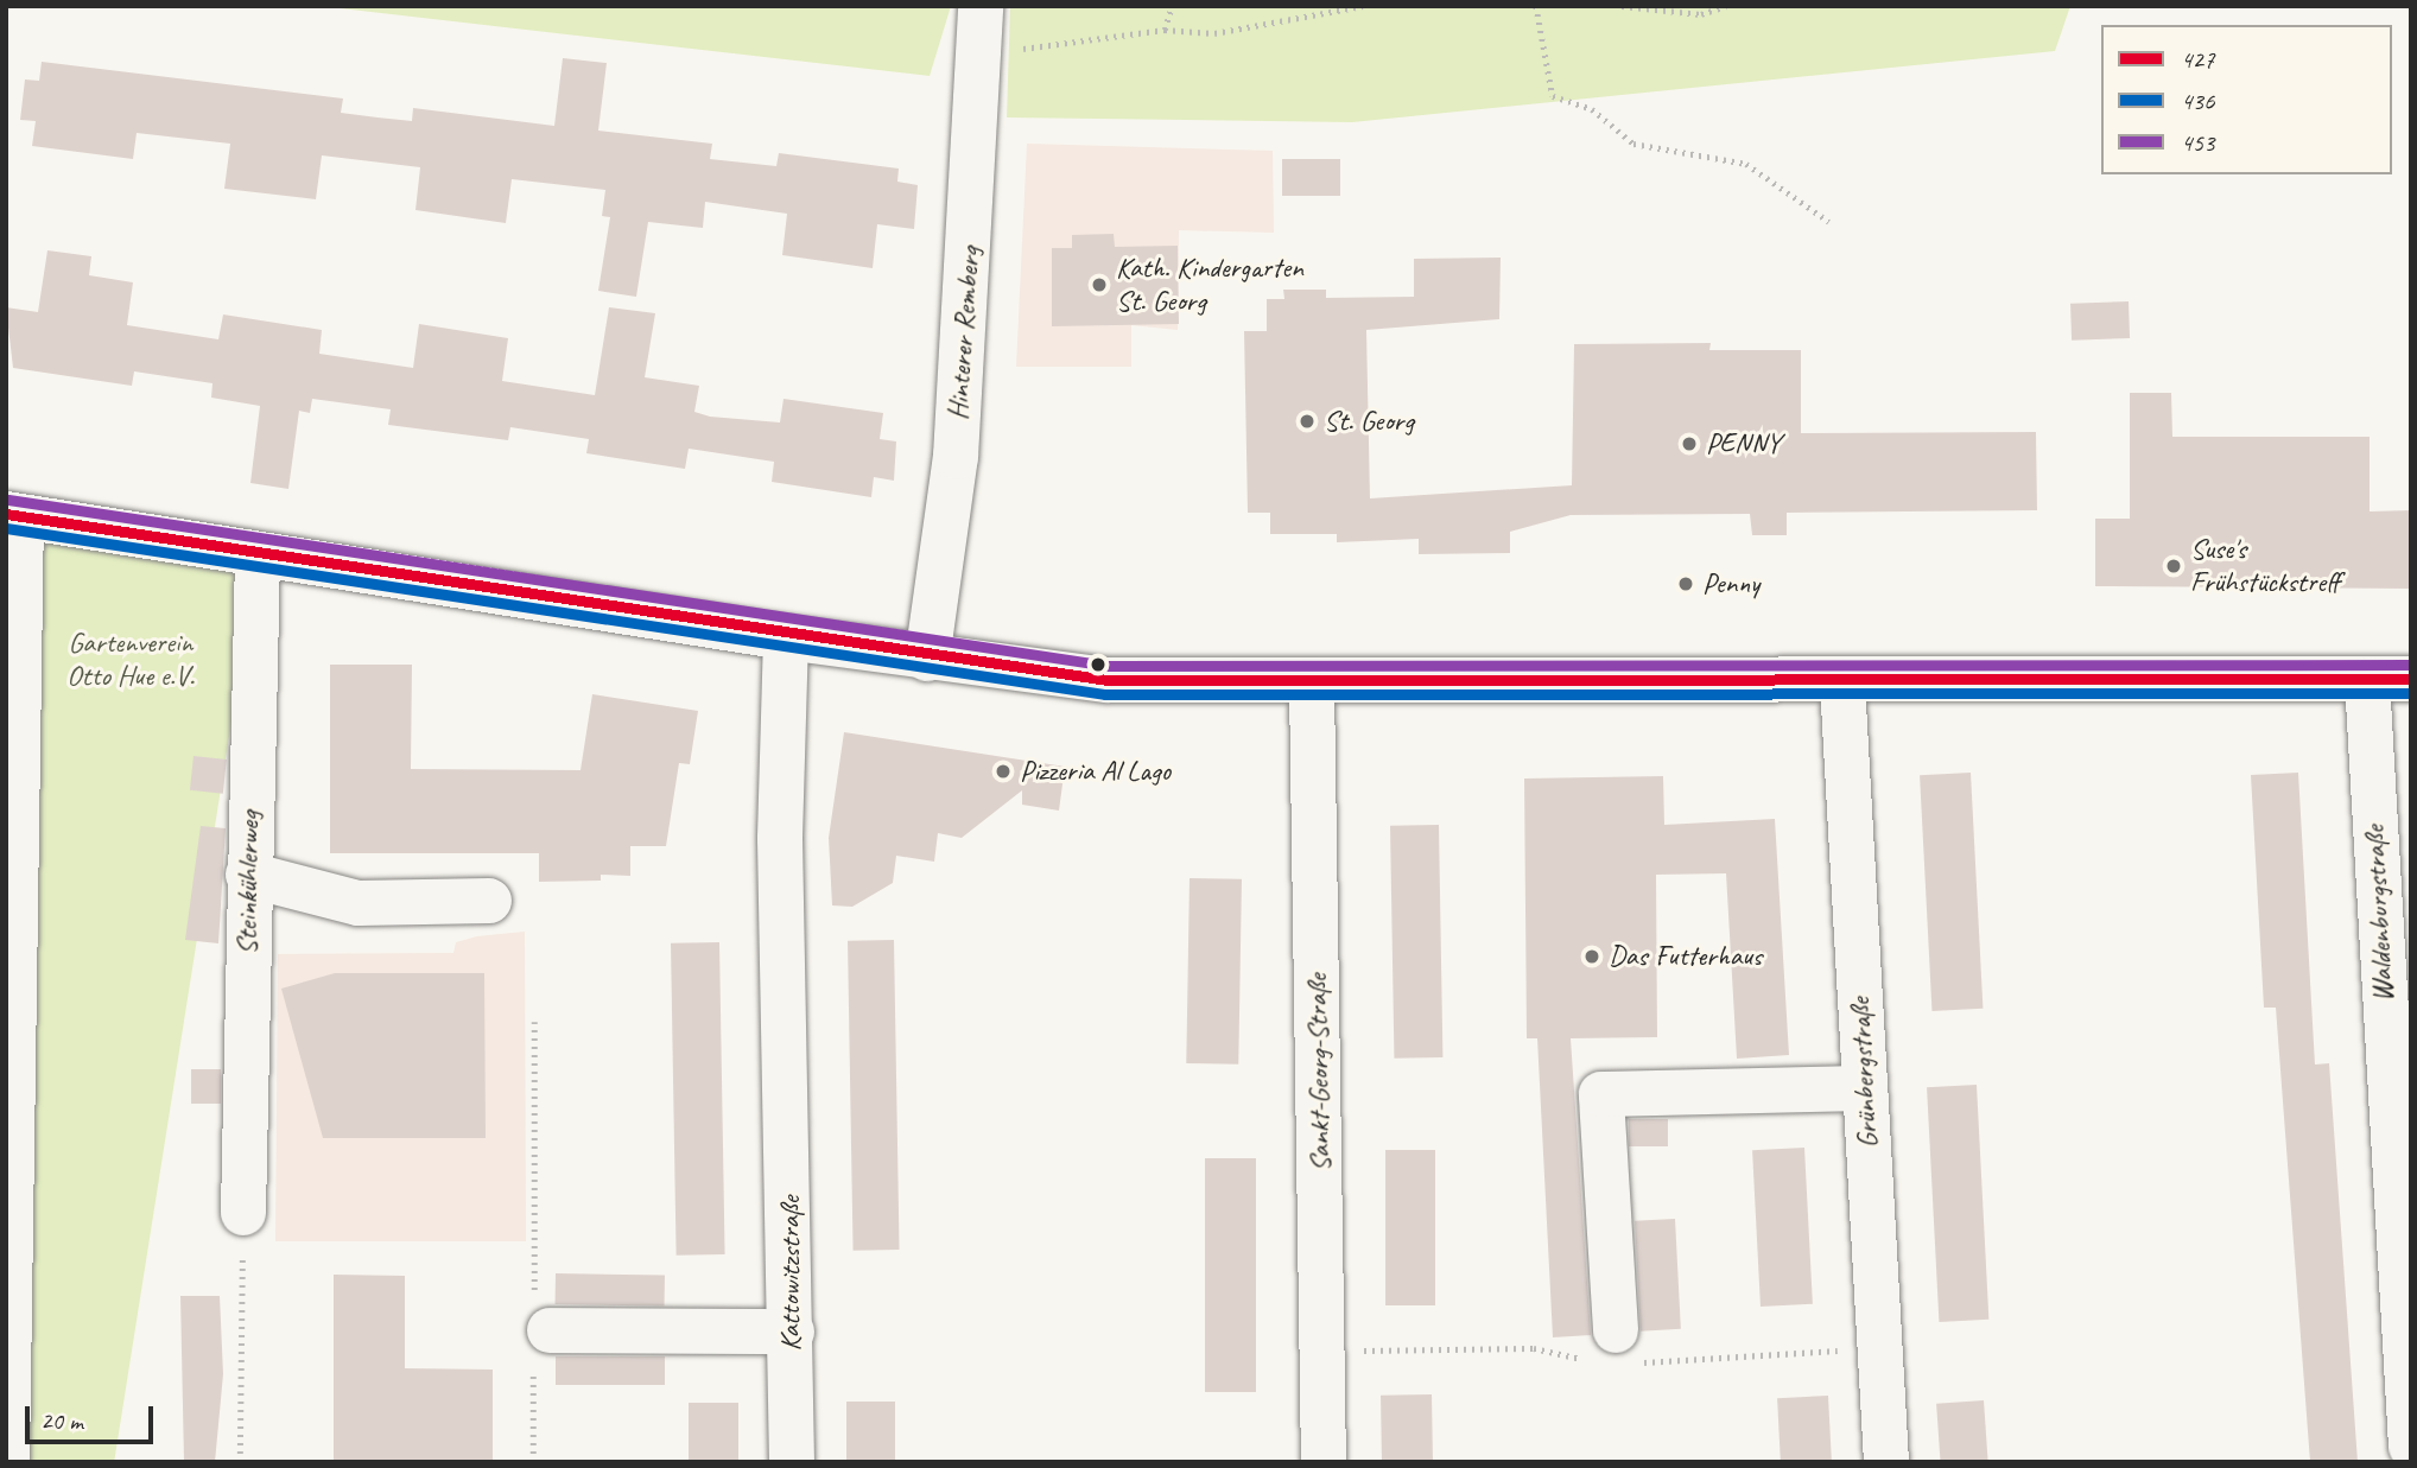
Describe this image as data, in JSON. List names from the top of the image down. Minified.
{"streets":{"street":["Hinterer Remberg","Steinkühlerweg","Waldenburgstraße","Sankt-Georg-Straße","Grünbergstraße","Kattowitzstraße"]},"parks":["Gartenverein Otto Hue e.V."],"places":["Kath. Kindergarten St. Georg","St. Georg","PENNY","Suse's Frühstückstreff","Penny","Pizzeria Al Lago","Das Futterhaus"],"lines":["transit line 453","transit line 427","transit line 436"],"legend":["427","436","453"],"scale_bar":"20 m"}
